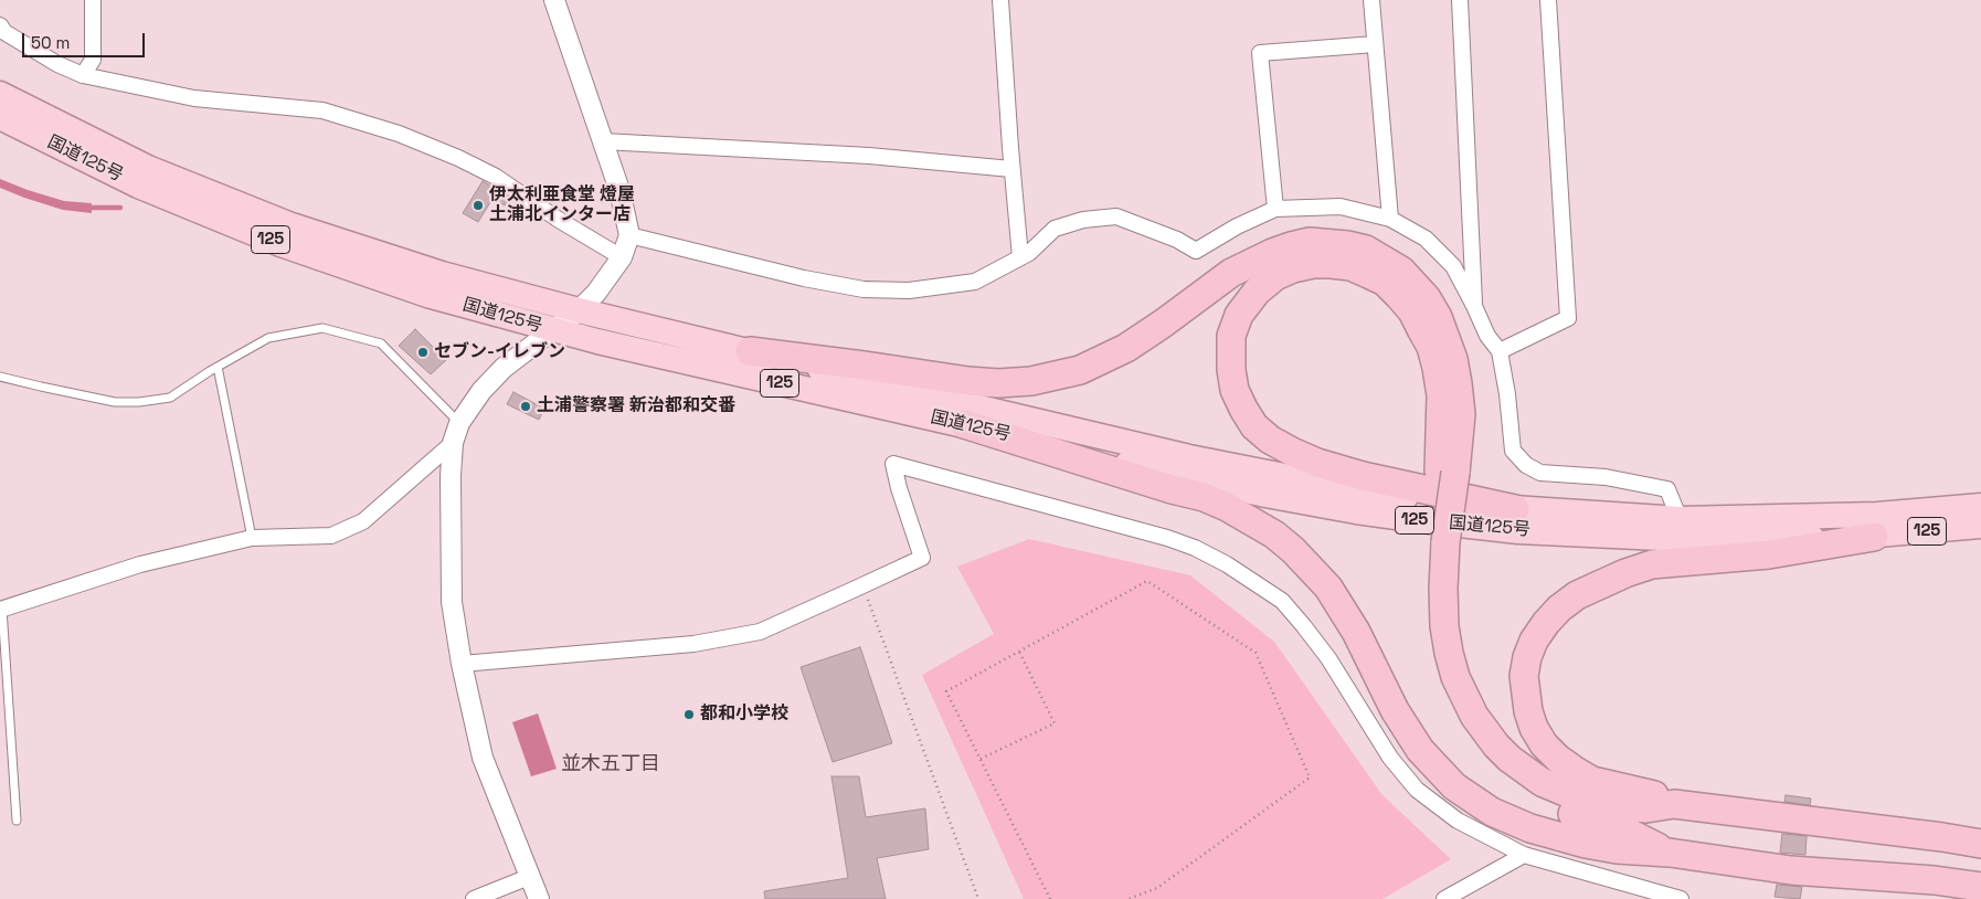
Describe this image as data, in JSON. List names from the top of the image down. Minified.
{"streets":{"highway":["国道125号","125"]},"districts":["並木五丁目"],"places":["伊太利亜食堂 燈屋 土浦北インター店","セブン-イレブン","土浦警察署 新治都和交番","都和小学校"],"scale_bar":"50 m"}
